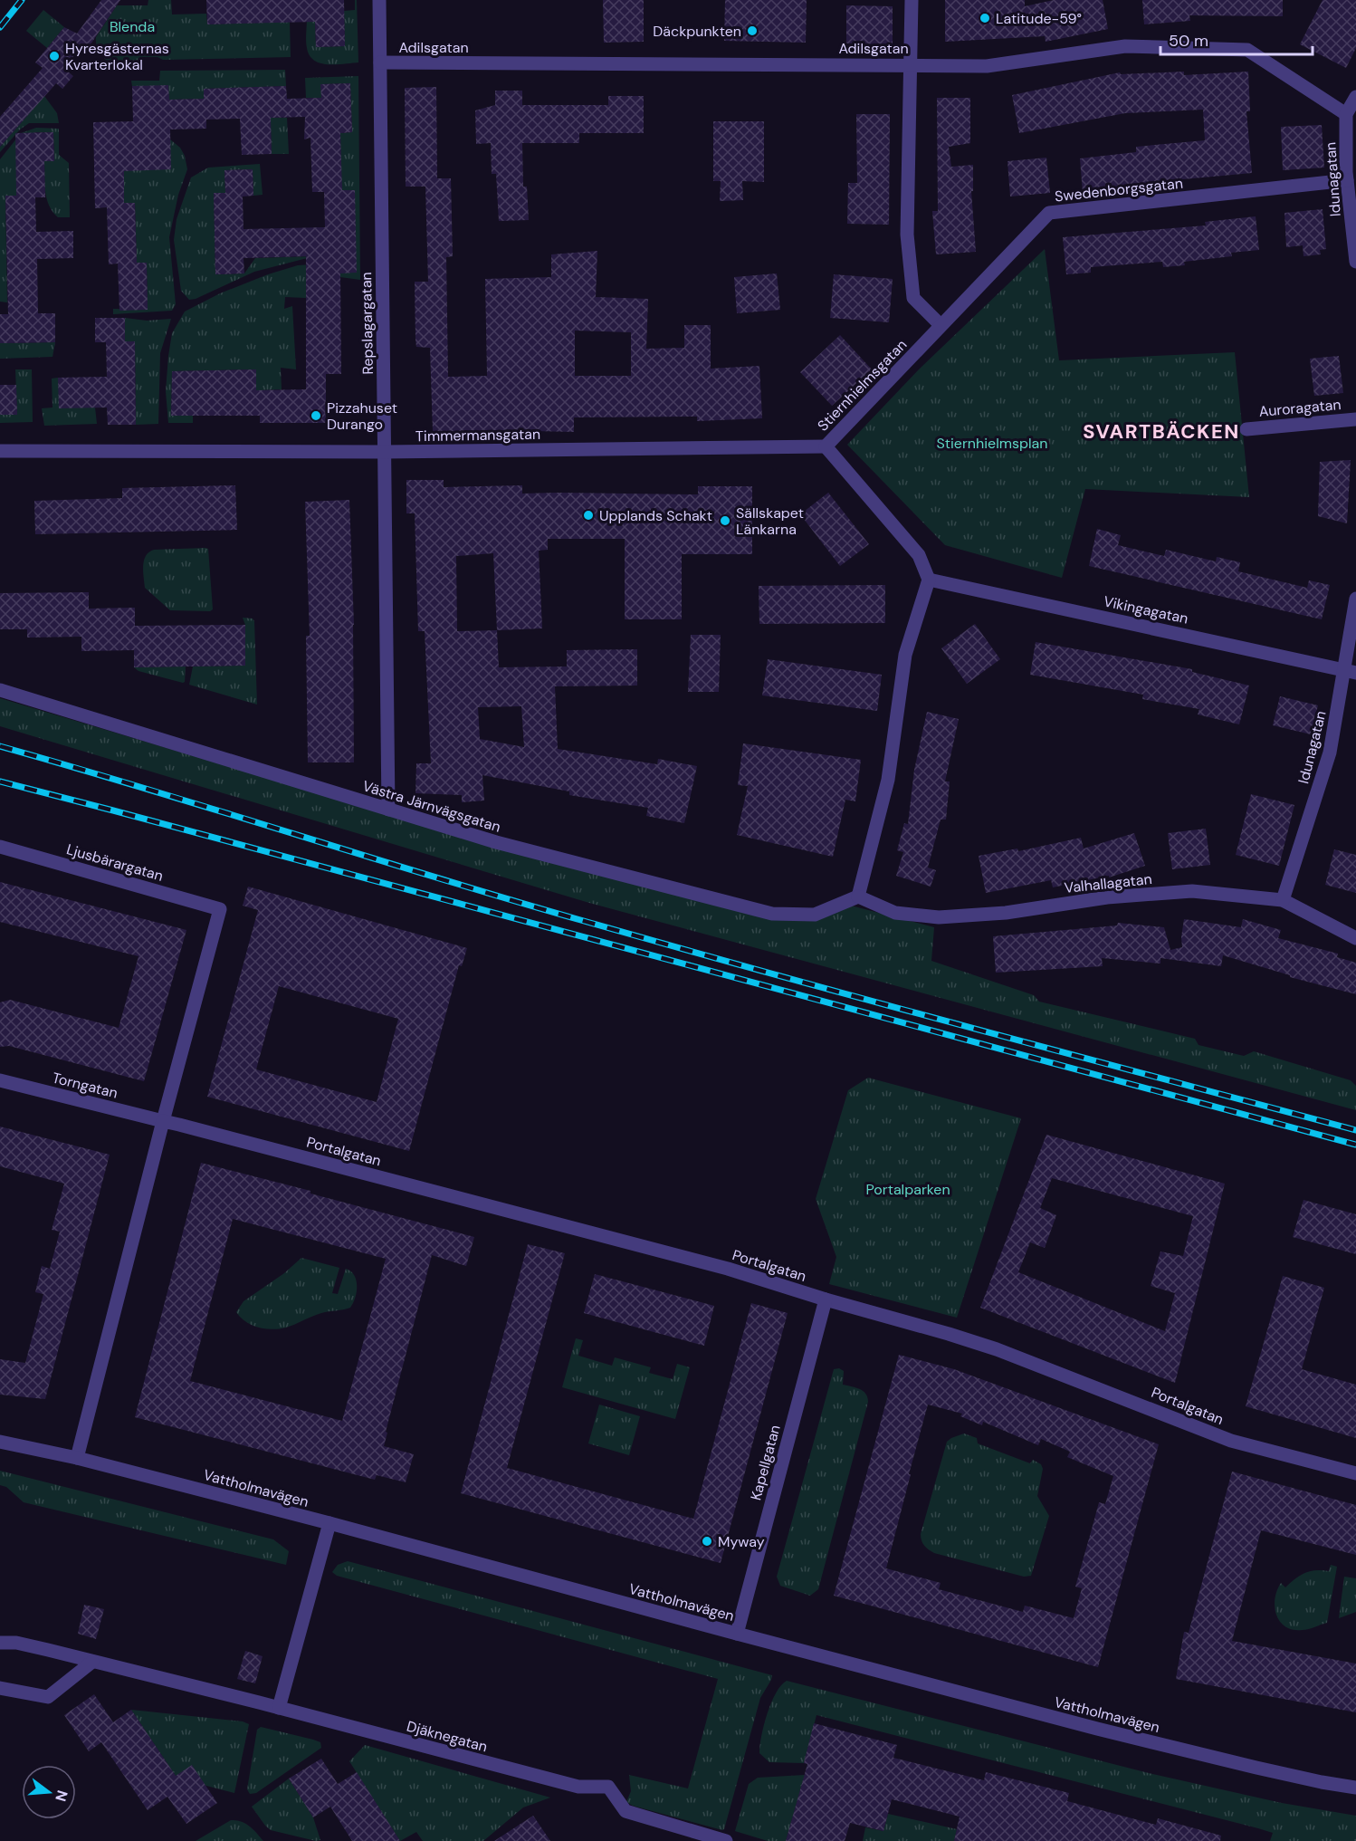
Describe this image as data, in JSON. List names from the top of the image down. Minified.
{"streets":{"street":["Adilsgatan","Idunagatan","Swedenborgsgatan","Repslagargatan","Stiernhielmsgatan","Auroragatan","Timmermansgatan","Vikingagatan","Västra Järnvägsgatan","Ljusbärargatan","Valhallagatan","Torngatan","Portalgatan","Kapellgatan","Vattholmavägen","Djäknegatan"]},"crossings":[["Adilsgatan","Idunagatan"],["Adilsgatan","Repslagargatan"],["Idunagatan","Swedenborgsgatan"],["Idunagatan","Vikingagatan"],["Idunagatan","Valhallagatan"],["Swedenborgsgatan","Stiernhielmsgatan"],["Repslagargatan","Timmermansgatan"],["Repslagargatan","Västra Järnvägsgatan"],["Stiernhielmsgatan","Timmermansgatan"],["Stiernhielmsgatan","Vikingagatan"],["Västra Järnvägsgatan","Valhallagatan"],["Ljusbärargatan","Torngatan"],["Ljusbärargatan","Portalgatan"],["Torngatan","Portalgatan"],["Portalgatan","Kapellgatan"],["Kapellgatan","Vattholmavägen"]],"districts":["SVARTBÄCKEN"],"parks":["Blenda","Stiernhielmsplan","Portalparken"],"places":["Latitude-59°","Däckpunkten","Hyresgästernas Kvarterlokal","Pizzahuset Durango","Upplands Schakt","Sällskapet Länkarna","Myway"],"scale_bar":"50 m","north":"right"}
